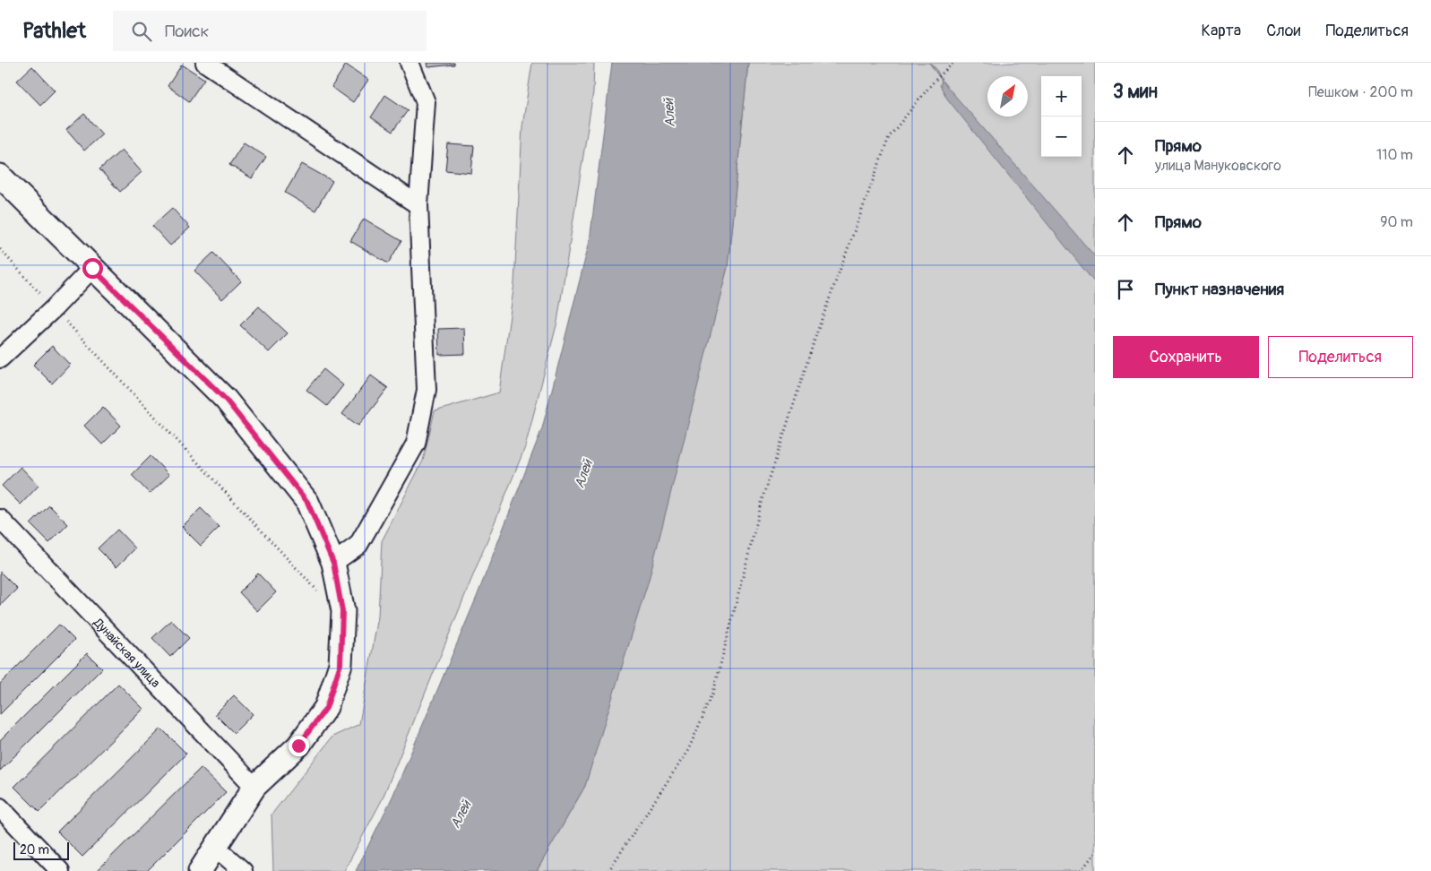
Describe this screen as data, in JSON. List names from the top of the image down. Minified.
{"streets":{"street":["Дунайская улица"]},"water":["Алей"],"scale_bar":"20 m","north":"top right","page":{"header":"Pathlet","search":"Поиск","nav":["Карта","Слои","Поделиться"],"heading":["3 мин","Пешком · 200 m"],"map_buttons":["+","−"],"list":[["Прямо","улица Мануковского","110 m"],["Прямо","90 m"],"Пункт назначения"],"buttons":["Сохранить","Поделиться"],"scale":"20 m"}}
